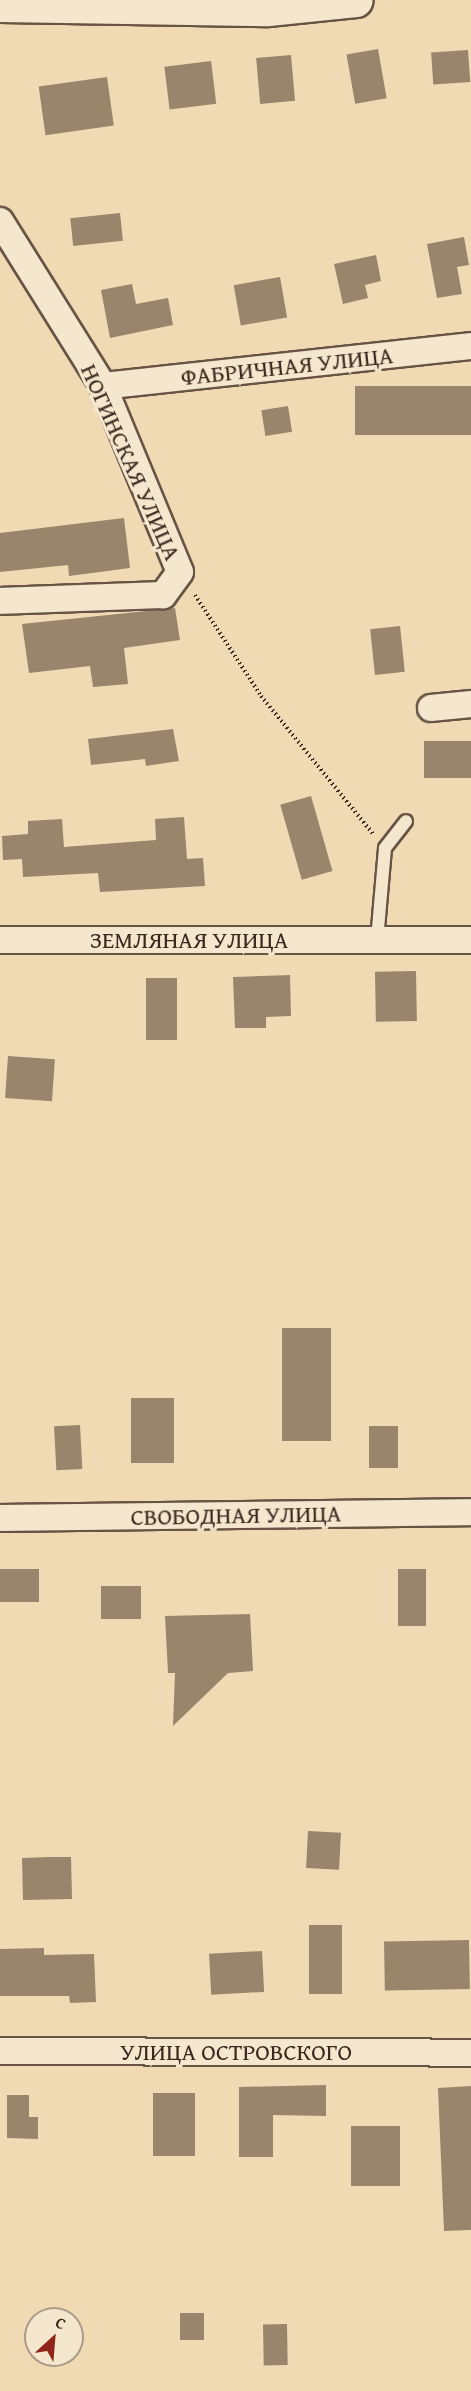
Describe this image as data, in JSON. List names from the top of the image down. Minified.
{"streets":{"street":["ФАБРИЧНАЯ УЛИЦА","НОГИНСКАЯ УЛИЦА","ЗЕМЛЯНАЯ УЛИЦА","СВОБОДНАЯ УЛИЦА","УЛИЦА ОСТРОВСКОГО"]},"crossings":[["ФАБРИЧНАЯ УЛИЦА","НОГИНСКАЯ УЛИЦА"]],"north":"top right"}
